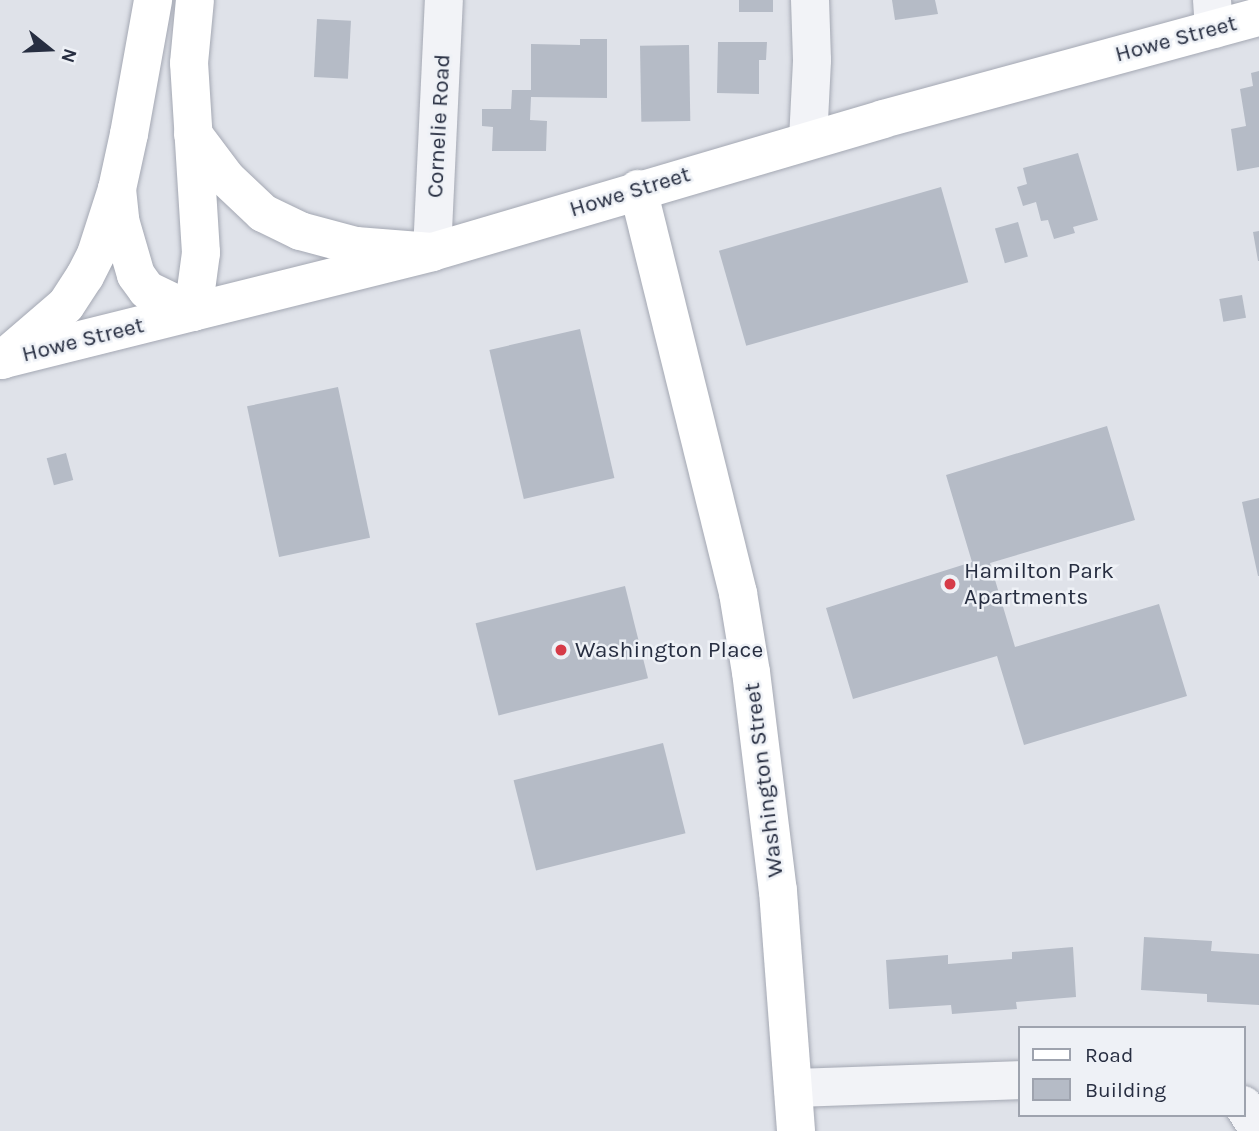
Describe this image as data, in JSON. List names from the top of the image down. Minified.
{"streets":{"main road":["Howe Street","Washington Street"],"street":["Cornelie Road"]},"crossings":[["Howe Street","Cornelie Road"],["Howe Street","Washington Street"]],"places":["Hamilton Park Apartments","Washington Place"],"legend":["Road","Building"],"north":"right"}
